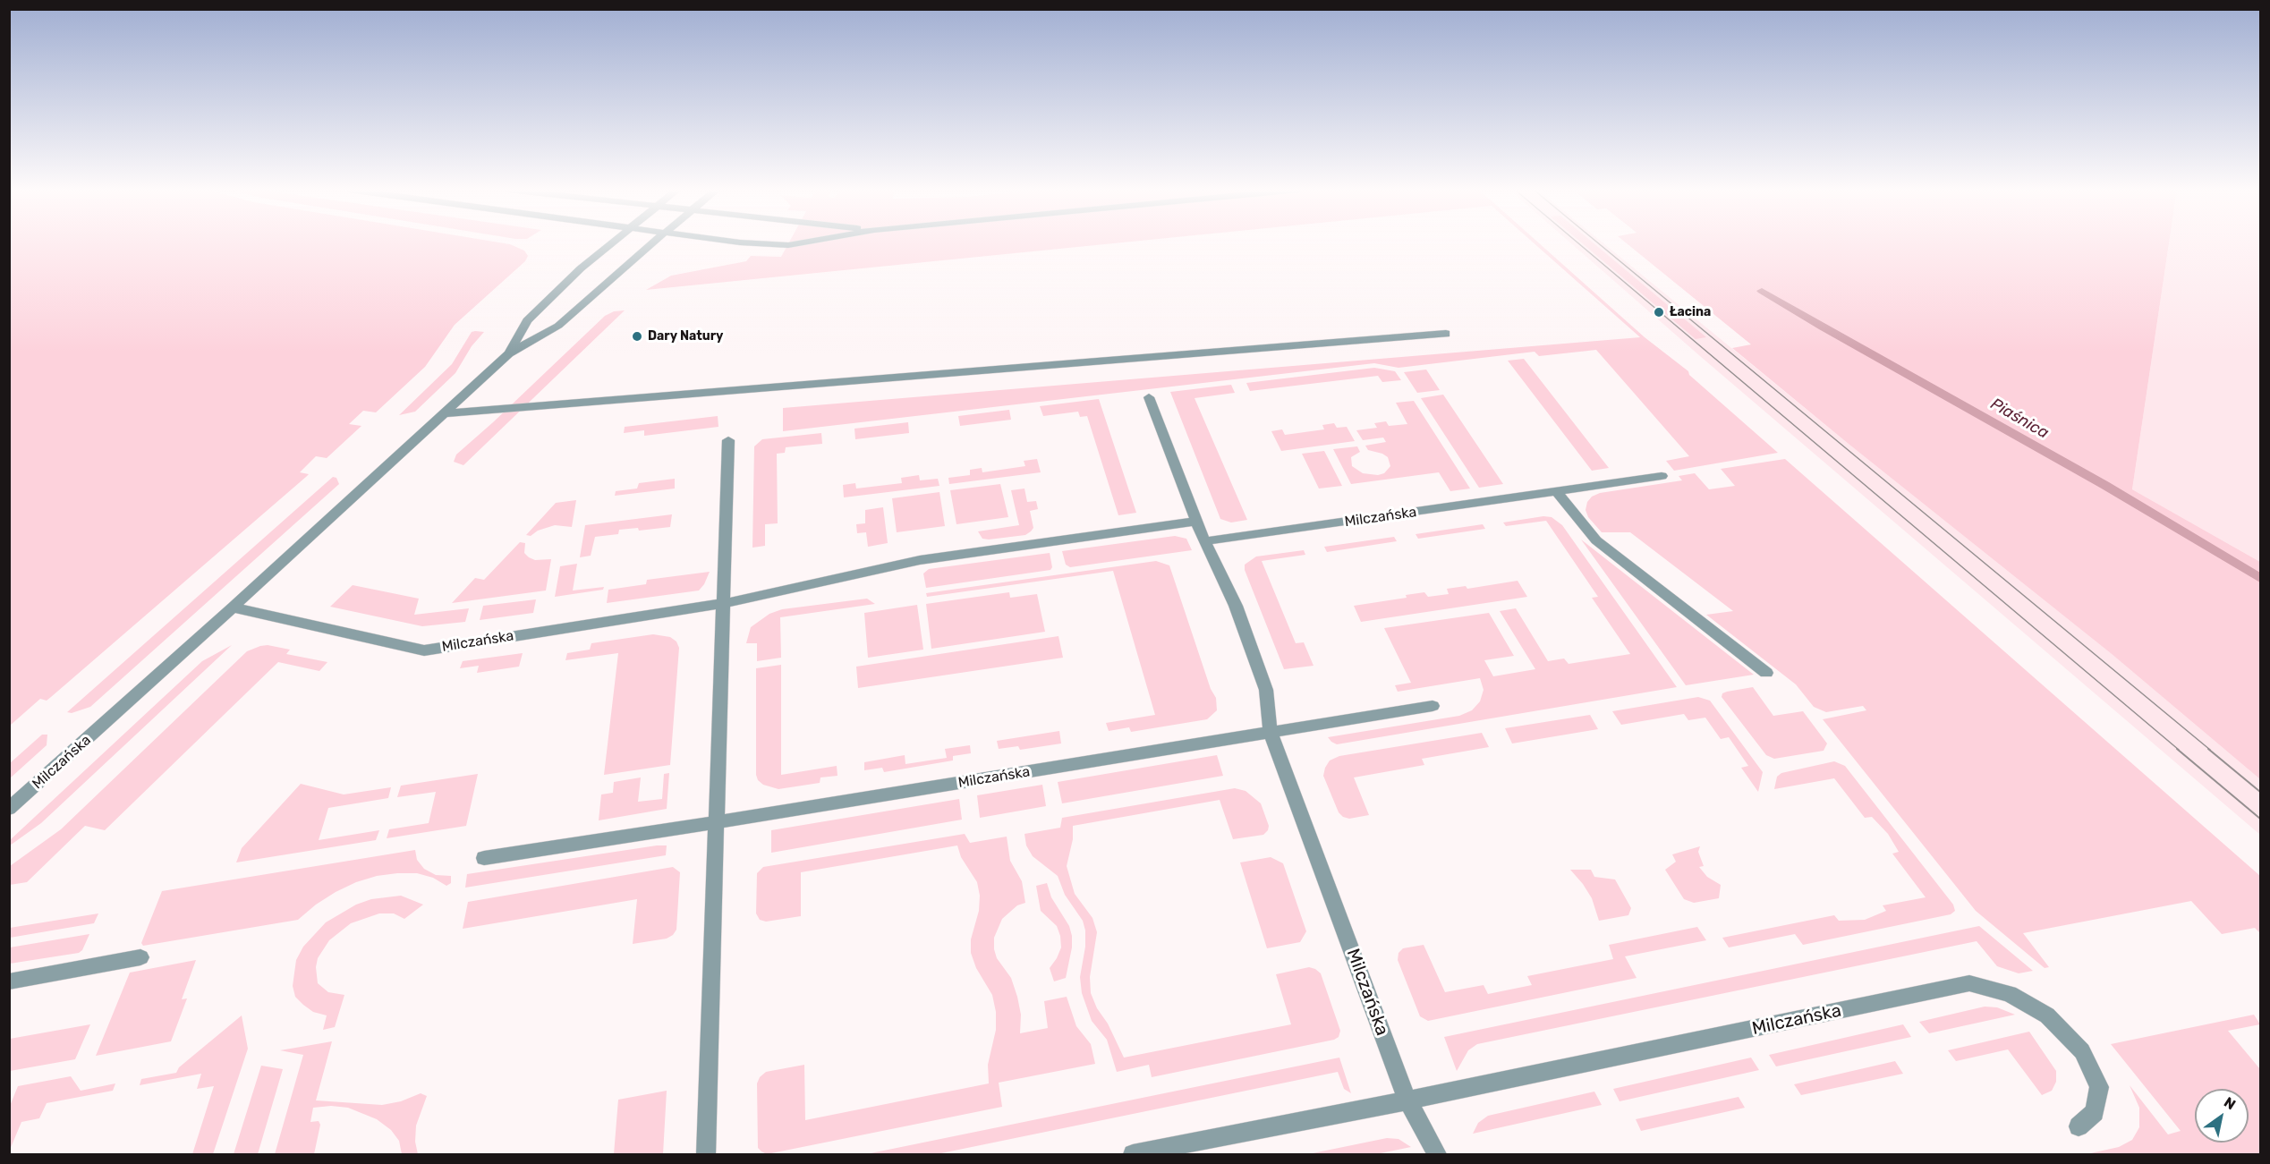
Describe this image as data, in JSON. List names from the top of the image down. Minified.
{"streets":{"street":["Milczańska"]},"water":["Piaśnica"],"places":["Łacina","Dary Natury"],"north":"top right"}
